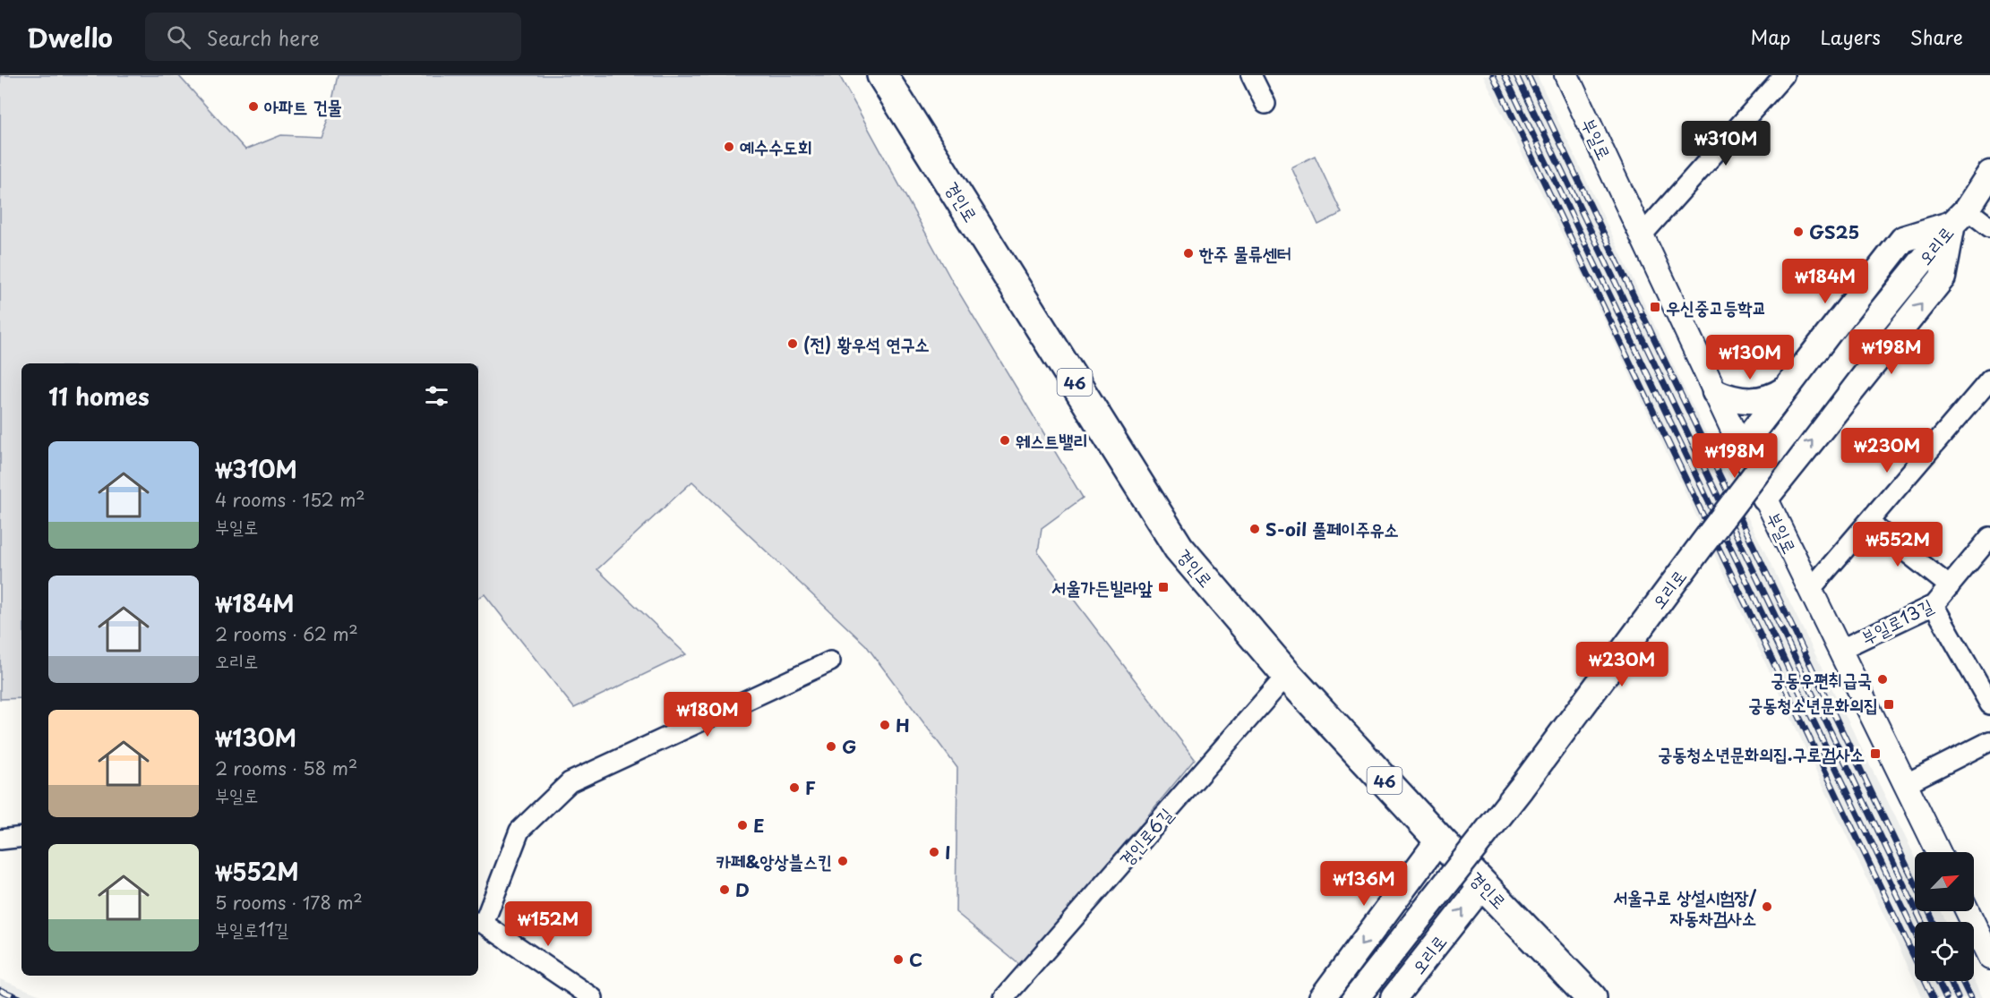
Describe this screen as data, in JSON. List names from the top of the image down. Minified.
{"streets":{"main road":["경인로","오리로","46"],"street":["부일로","부일로13길","경인로6길"]},"crossings":[["부일로","부일로13길"],["경인로","오리로"],["경인로","경인로6길"]],"places":{"other":["아파트 건물","예수수도회","GS25","한주 물류센터","(전) 황우석 연구소","웨스트밸리","S-oil 풀페이주유소","궁동우편취급국","H","G","F","E","I","카페&앙상블스킨","D","서울구로 상설시험장/ 자동차검사소","C"],"transit":["우신중고등학교","서울가든빌라앞","궁동청소년문화의집","궁동청소년문화의집.구로검사소"]},"north":"top right","page":{"header":"Dwello","search":"Search here","nav":["Map","Layers","Share"],"price":["₩310M","₩184M","₩198M","₩130M","₩230M","₩198M","₩552M","₩230M","₩180M","₩136M","₩152M"],"heading":"11 homes","list":[{"name":"₩310M","note":"4 rooms · 152 m² · 부일로"},{"name":"₩184M","note":"2 rooms · 62 m² · 오리로"},{"name":"₩130M","note":"2 rooms · 58 m² · 부일로"},{"name":"₩552M","note":"5 rooms · 178 m² · 부일로11길"}]}}
